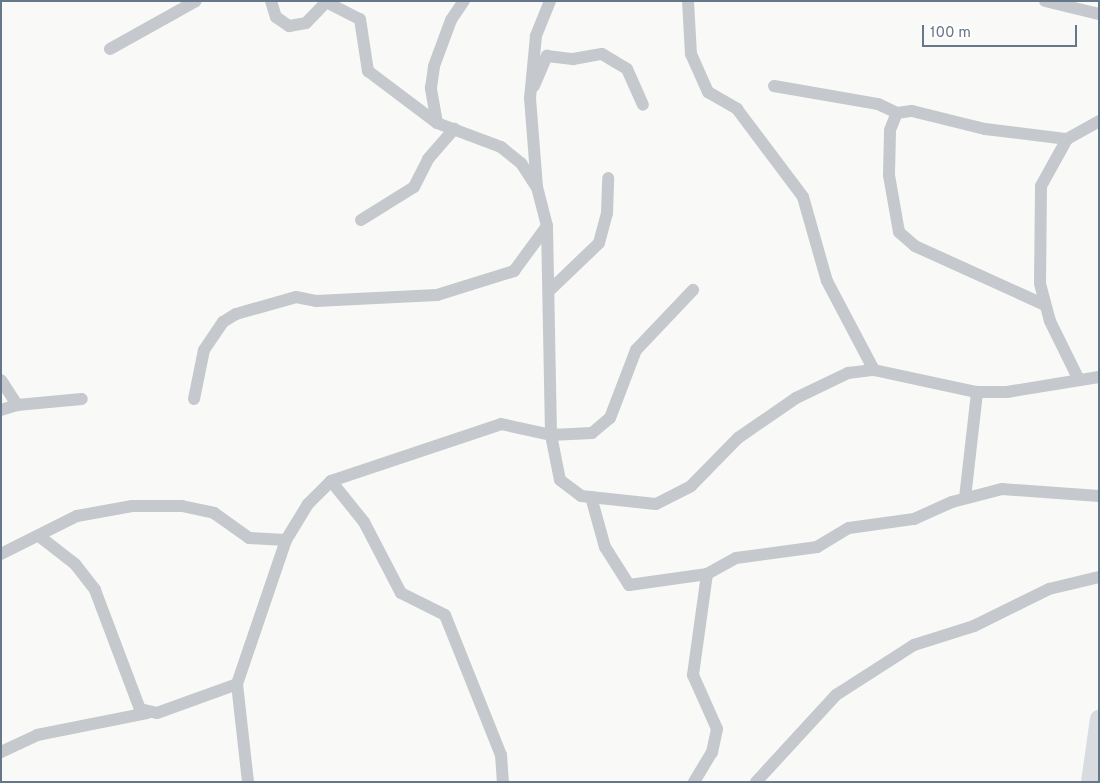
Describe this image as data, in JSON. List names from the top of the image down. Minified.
{"scale_bar":"100 m"}
